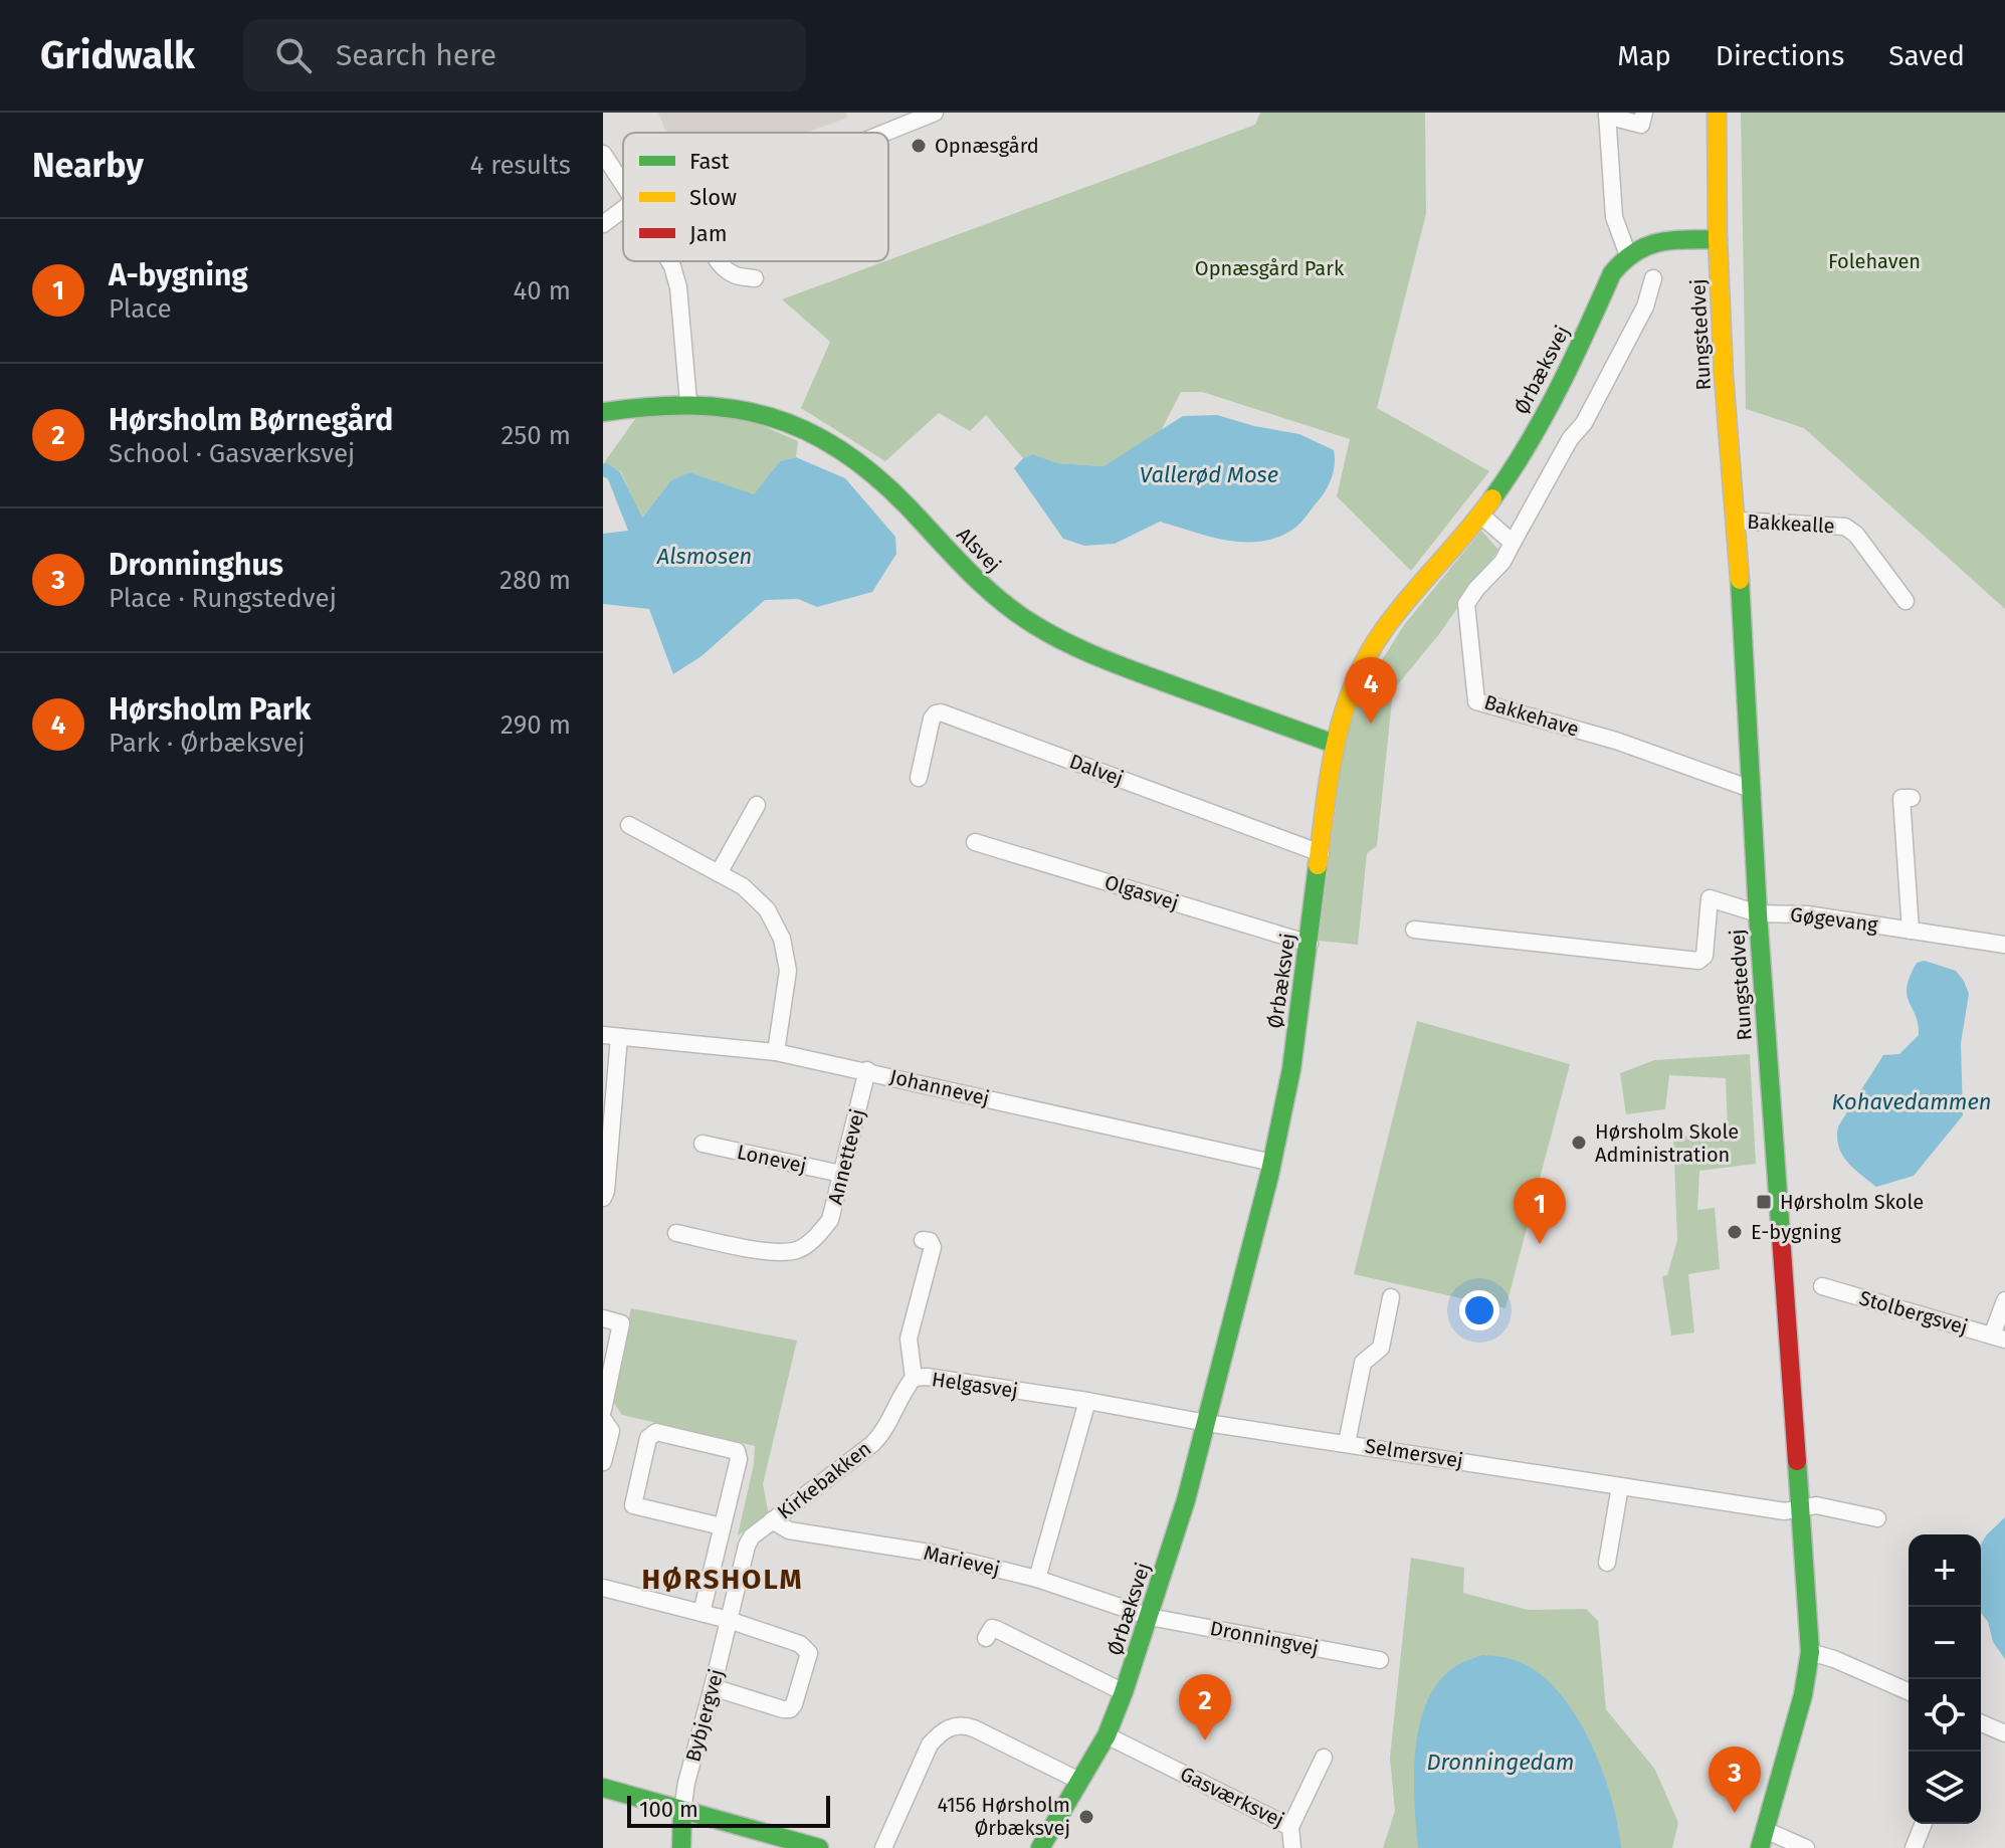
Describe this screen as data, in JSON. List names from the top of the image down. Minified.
{"streets":{"street":["Rungstedvej","Ørbæksvej","Bakkealle","Alsvej","Bakkehave","Dalvej","Olgasvej","Gøgevang","Johannevej","Annettevej","Lonevej","Stolbergsvej","Helgasvej","Selmersvej","Kirkebakken","Marievej","Dronningvej","Bybjergvej","Gasværksvej"]},"crossings":[["Rungstedvej","Bakkealle"],["Rungstedvej","Bakkehave"],["Rungstedvej","Gøgevang"],["Rungstedvej","Selmersvej"],["Ørbæksvej","Alsvej"],["Ørbæksvej","Dalvej"],["Ørbæksvej","Olgasvej"],["Ørbæksvej","Johannevej"],["Ørbæksvej","Helgasvej"],["Ørbæksvej","Selmersvej"],["Ørbæksvej","Marievej"],["Ørbæksvej","Dronningvej"],["Ørbæksvej","Gasværksvej"],["Johannevej","Annettevej"],["Annettevej","Lonevej"],["Helgasvej","Selmersvej"],["Helgasvej","Kirkebakken"],["Kirkebakken","Marievej"],["Kirkebakken","Bybjergvej"],["Marievej","Dronningvej"]],"districts":["HØRSHOLM"],"water":["Vallerød Mose","Alsmosen","Kohavedammen","Dronningedam"],"parks":["Folehaven","Opnæsgård Park"],"places":{"other":["Opnæsgård","Hørsholm Skole Administration","E-bygning","4156 Hørsholm Ørbæksvej"],"transit":["Hørsholm Skole"]},"legend":["Fast","Slow","Jam"],"scale_bar":"100 m","page":{"header":"Gridwalk","search":"Search here","nav":["Map","Directions","Saved"],"heading":["Nearby","4 results"],"list":[{"mark":"1","name":"A-bygning","note":"Place","value":"40 m"},{"mark":"2","name":"Hørsholm Børnegård","note":"School · Gasværksvej","value":"250 m"},{"mark":"3","name":"Dronninghus","note":"Place · Rungstedvej","value":"280 m"},{"mark":"4","name":"Hørsholm Park","note":"Park · Ørbæksvej","value":"290 m"}],"pins":["4","1","2","3"],"map_buttons":["+","−"],"scale":"100 m"}}
